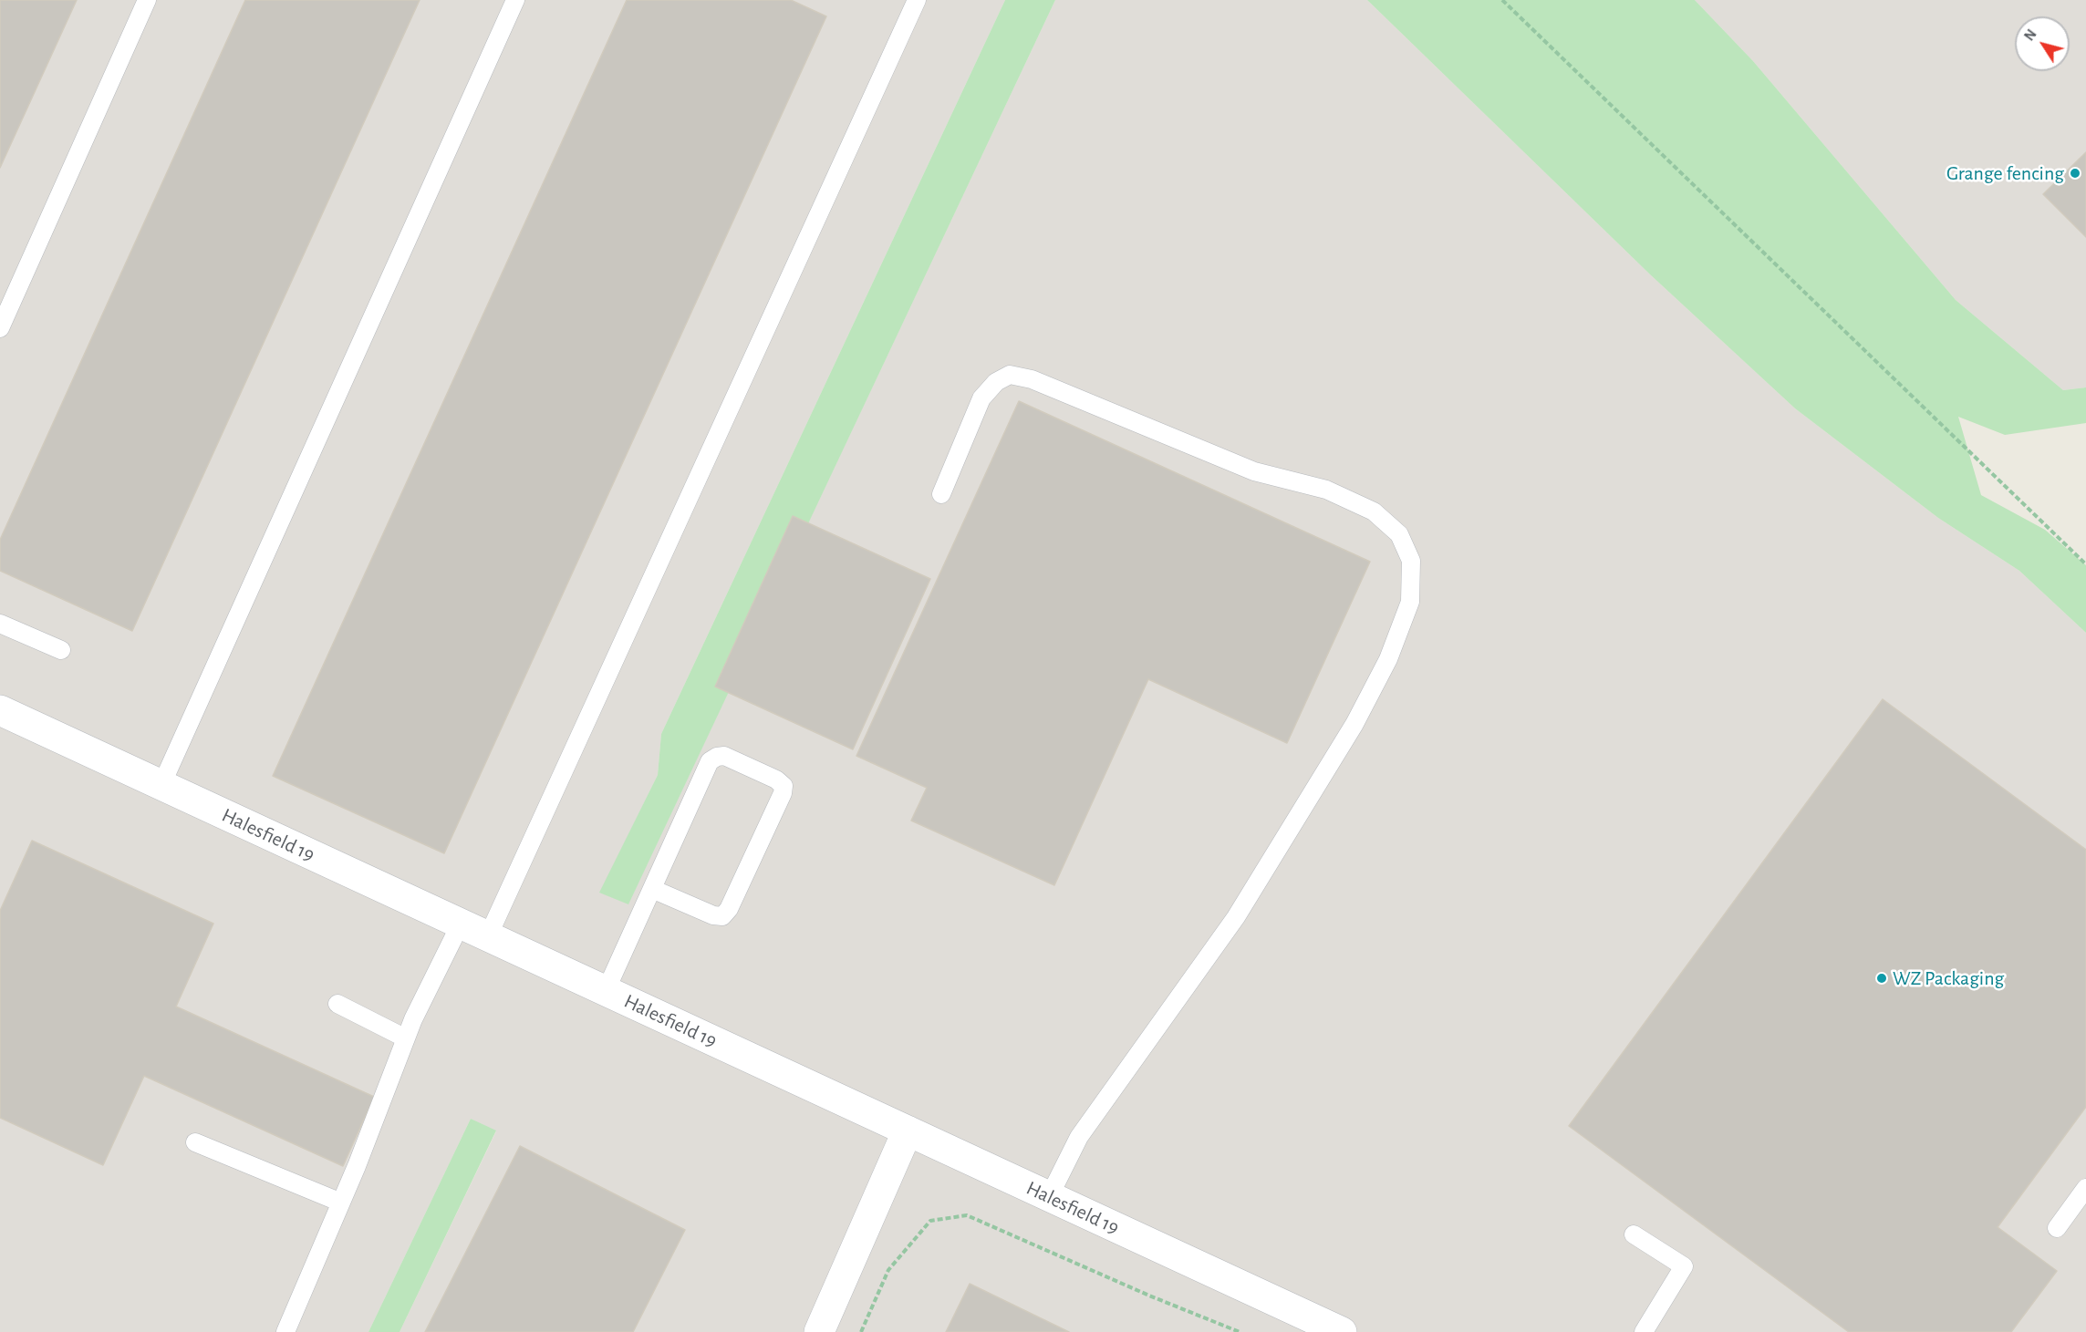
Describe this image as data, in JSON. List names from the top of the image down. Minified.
{"streets":{"street":["Halesfield 19"]},"places":["Grange fencing","WZ Packaging"],"north":"top left"}
